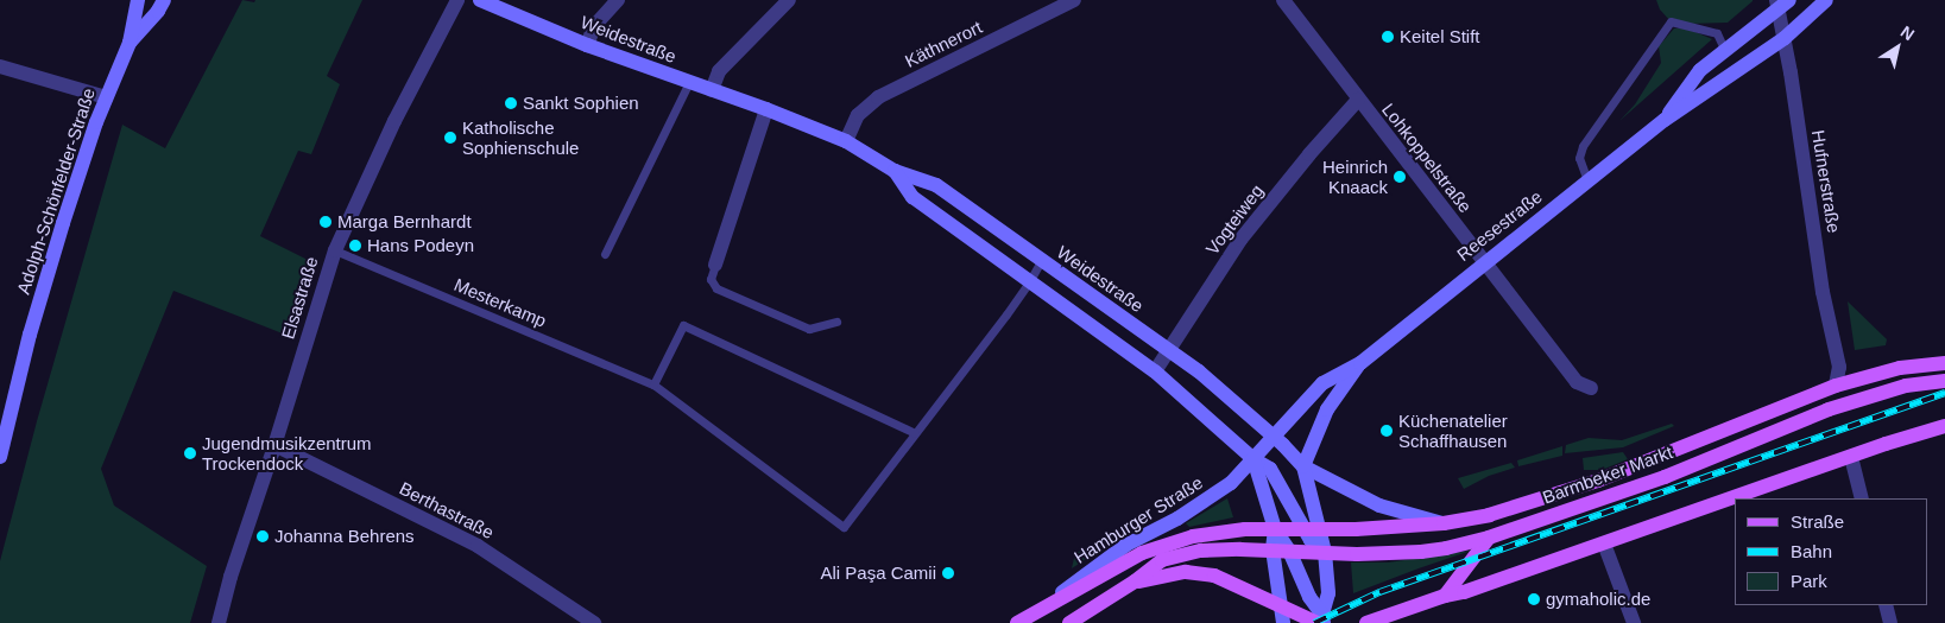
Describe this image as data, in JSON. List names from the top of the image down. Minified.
{"streets":{"main road":["Weidestraße","Adolph-Schönfelder-Straße","Reesestraße","Barmbeker Markt","Hamburger Straße"],"street":["Käthnerort","Lohkoppelstraße","Hufnerstraße","Vogteiweg","Elsastraße","Berthastraße"],"lane":["Mesterkamp"]},"crossings":[["Weidestraße","Käthnerort"],["Weidestraße","Vogteiweg"],["Weidestraße","Reesestraße"],["Weidestraße","Barmbeker Markt"],["Weidestraße","Hamburger Straße"],["Lohkoppelstraße","Vogteiweg"],["Lohkoppelstraße","Reesestraße"],["Hufnerstraße","Reesestraße"],["Hufnerstraße","Barmbeker Markt"],["Reesestraße","Hamburger Straße"],["Elsastraße","Mesterkamp"],["Elsastraße","Berthastraße"],["Barmbeker Markt","Hamburger Straße"]],"places":["Keitel Stift","Sankt Sophien","Katholische Sophienschule","Heinrich Knaack","Marga Bernhardt","Hans Podeyn","Küchenatelier Schaffhausen","Jugendmusikzentrum Trockendock","Johanna Behrens","Ali Paşa Camii","gymaholic.de"],"legend":["Straße","Bahn","Park"],"north":"top right"}
